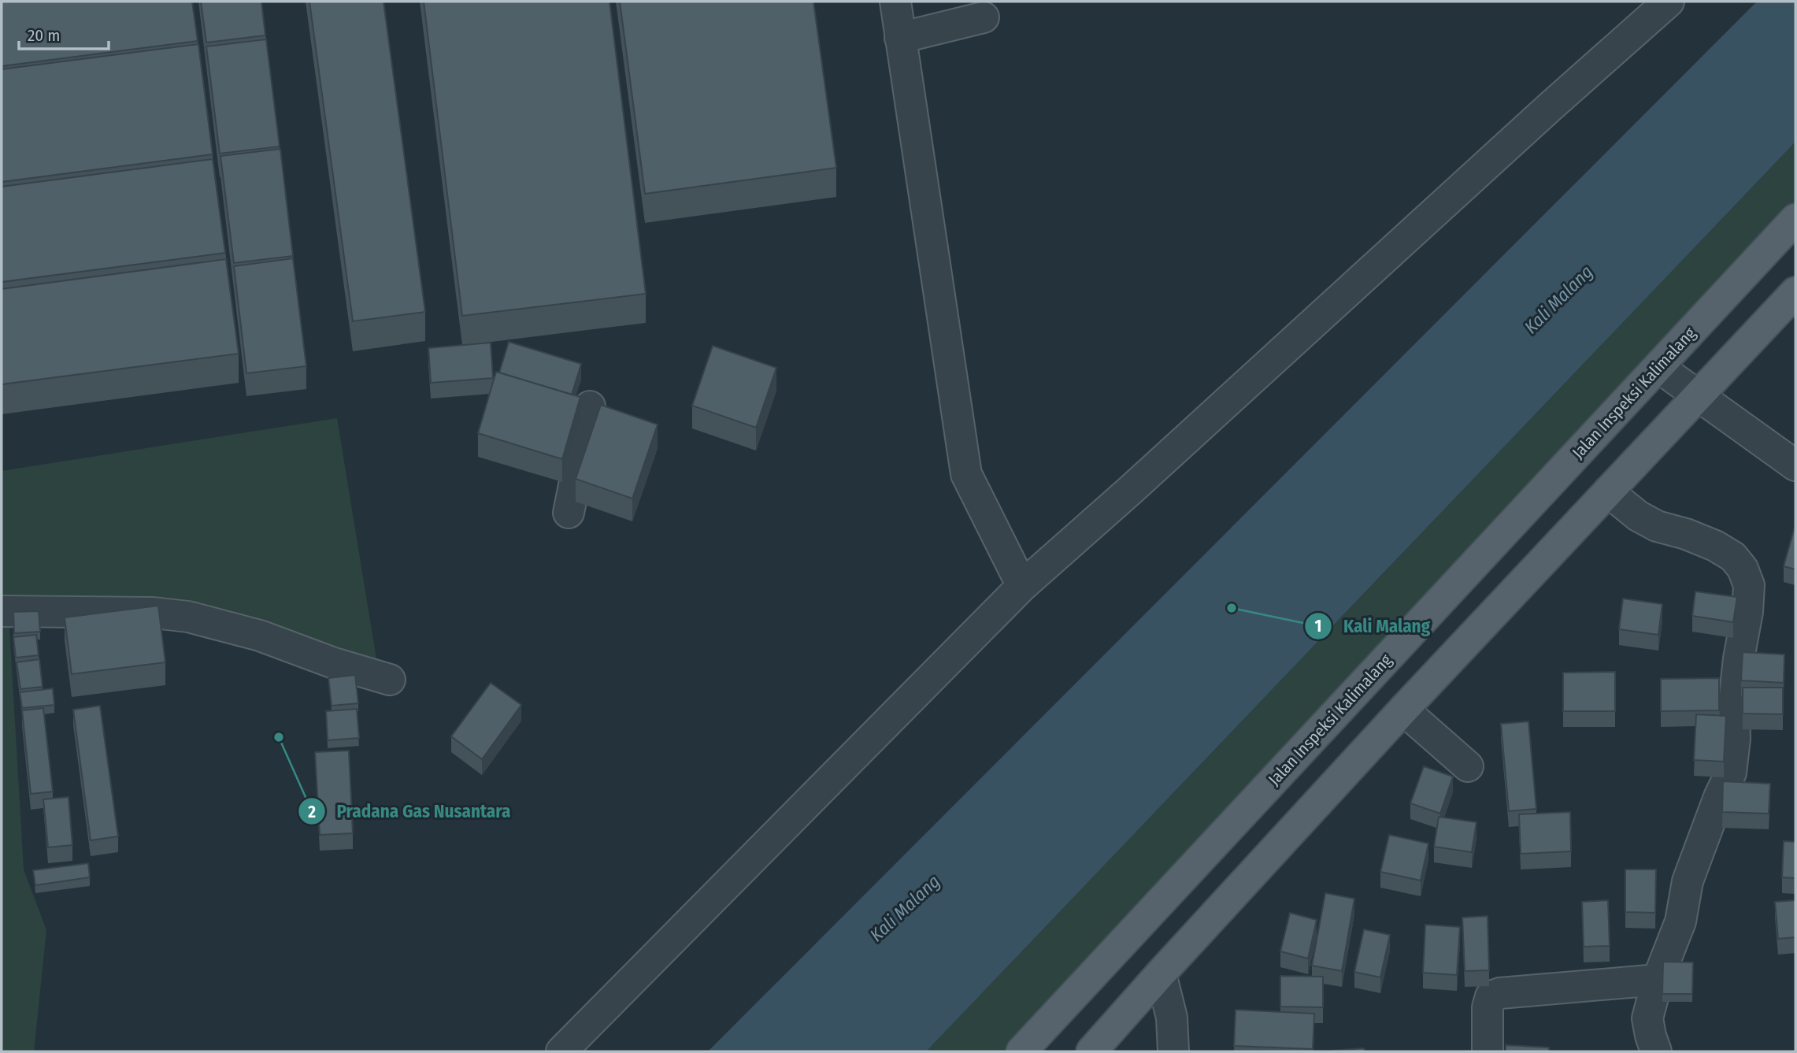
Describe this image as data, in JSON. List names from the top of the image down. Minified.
{"streets":{"main road":["Jalan Inspeksi Kalimalang"]},"water":["Kali Malang"],"places":["Kali Malang","Pradana Gas Nusantara"],"scale_bar":"20 m"}
